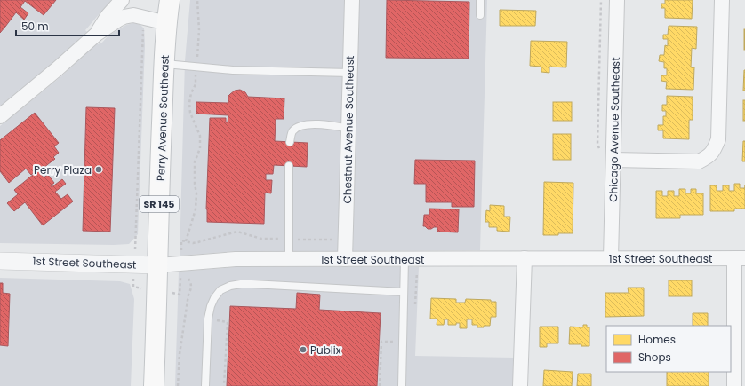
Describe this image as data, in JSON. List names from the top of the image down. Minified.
{"streets":{"main road":["Perry Avenue Southeast","SR 145"],"street":["Chestnut Avenue Southeast","Chicago Avenue Southeast","1st Street Southeast"]},"crossings":[["Perry Avenue Southeast","1st Street Southeast"],["Chestnut Avenue Southeast","1st Street Southeast"],["Chicago Avenue Southeast","1st Street Southeast"]],"places":["Perry Plaza","Publix"],"legend":["Homes","Shops"],"scale_bar":"50 m"}
